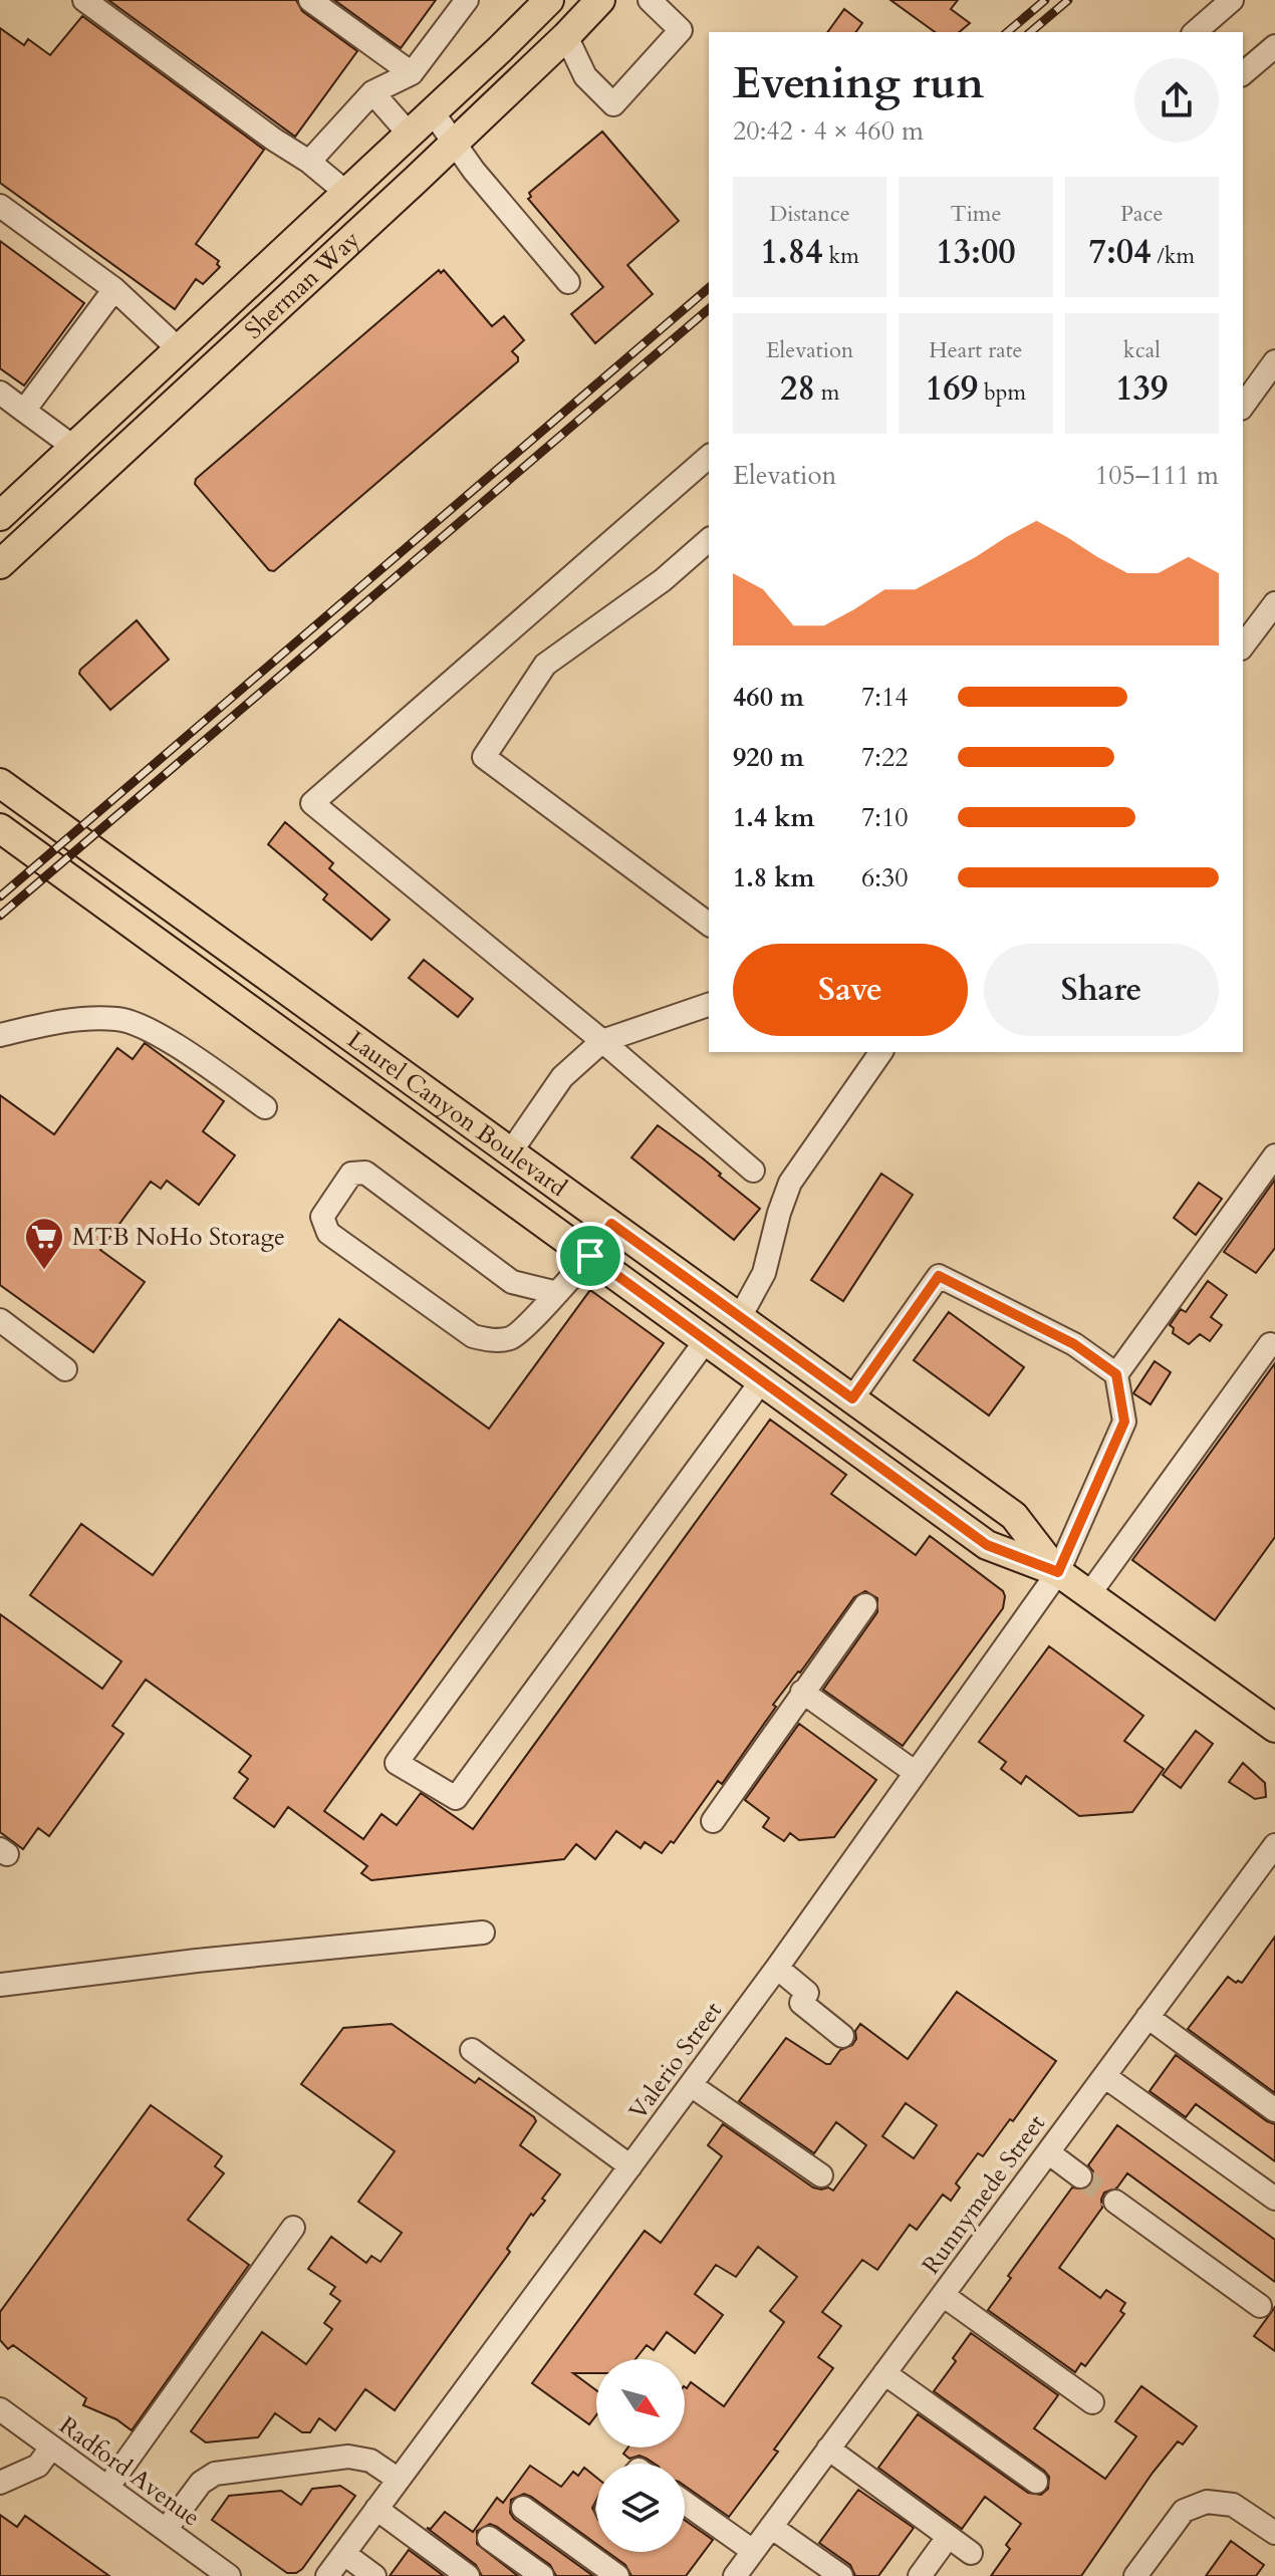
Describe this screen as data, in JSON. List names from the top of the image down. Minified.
{"streets":{"main road":["Sherman Way","Laurel Canyon Boulevard"],"street":["Valerio Street","Runnymede Street","Radford Avenue"]},"crossings":[["Laurel Canyon Boulevard","Valerio Street"]],"places":{"supermarket":["MTB NoHo Storage"]},"north":"bottom right","page":{"heading":["Evening run","20:42 · 4 × 460 m"],"stats":[["Distance","1.84 km"],["Time","13:00"],["Pace","7:04 /km"],["Elevation","28 m"],["Heart rate","169 bpm"],["kcal","139"]],"chart":["Elevation","105–111 m"],"list":[{"name":"460 m","note":"7:14"},{"name":"920 m","note":"7:22"},{"name":"1.4 km","note":"7:10"},{"name":"1.8 km","note":"6:30"}],"buttons":["Save","Share"]}}
